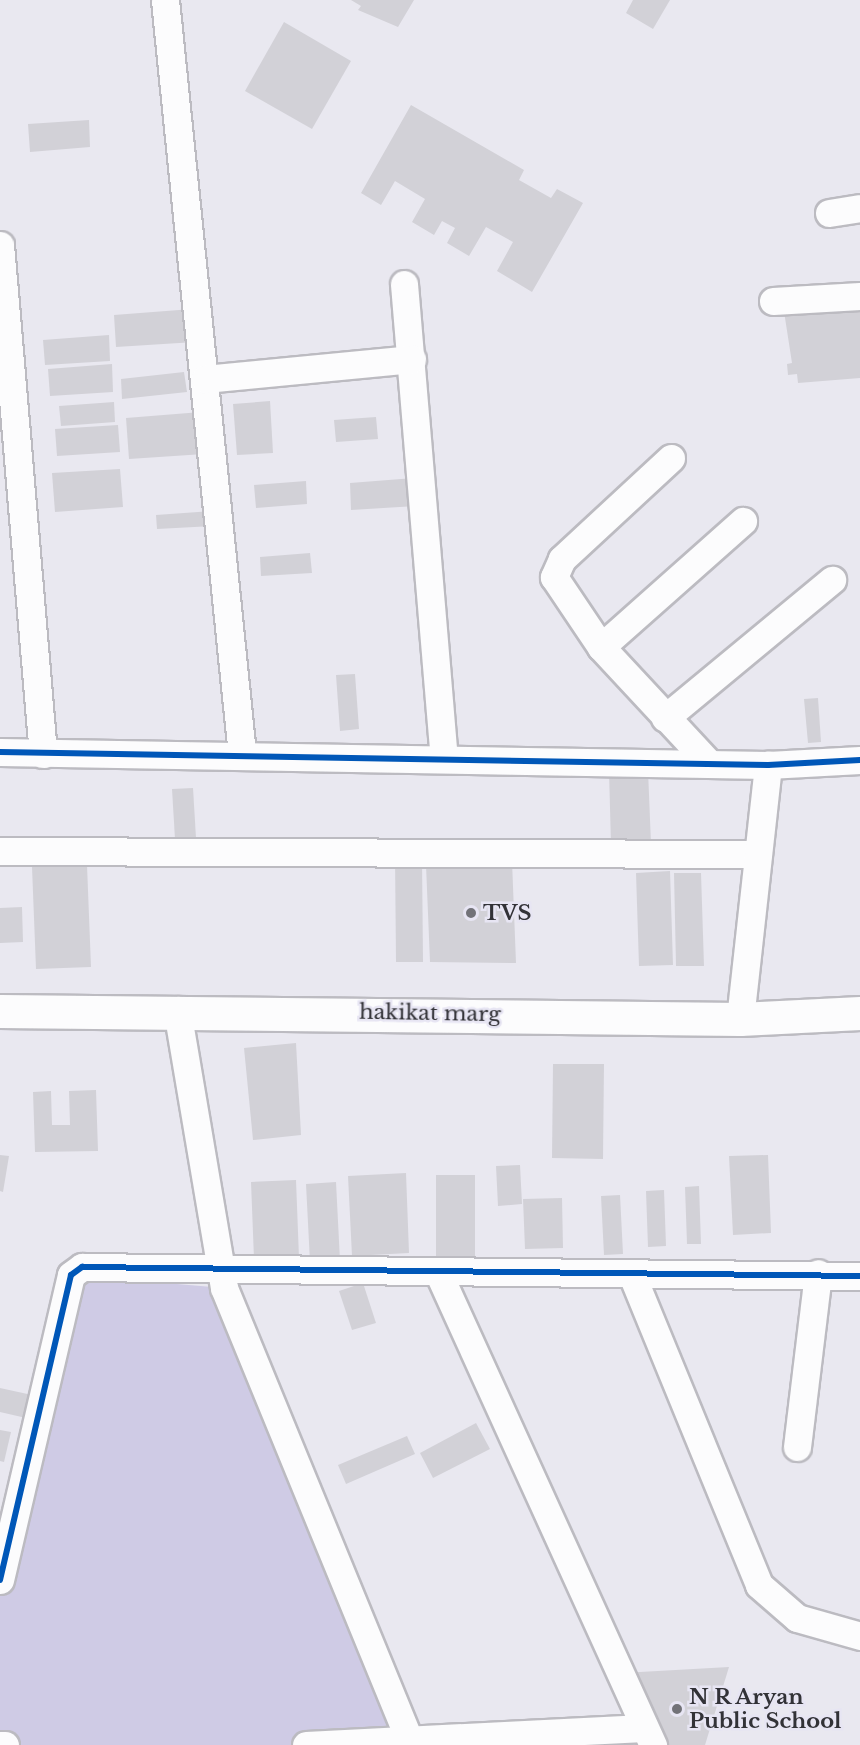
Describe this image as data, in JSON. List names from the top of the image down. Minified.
{"streets":{"street":["hakikat marg"]},"places":["TVS","N R Aryan Public School"]}
